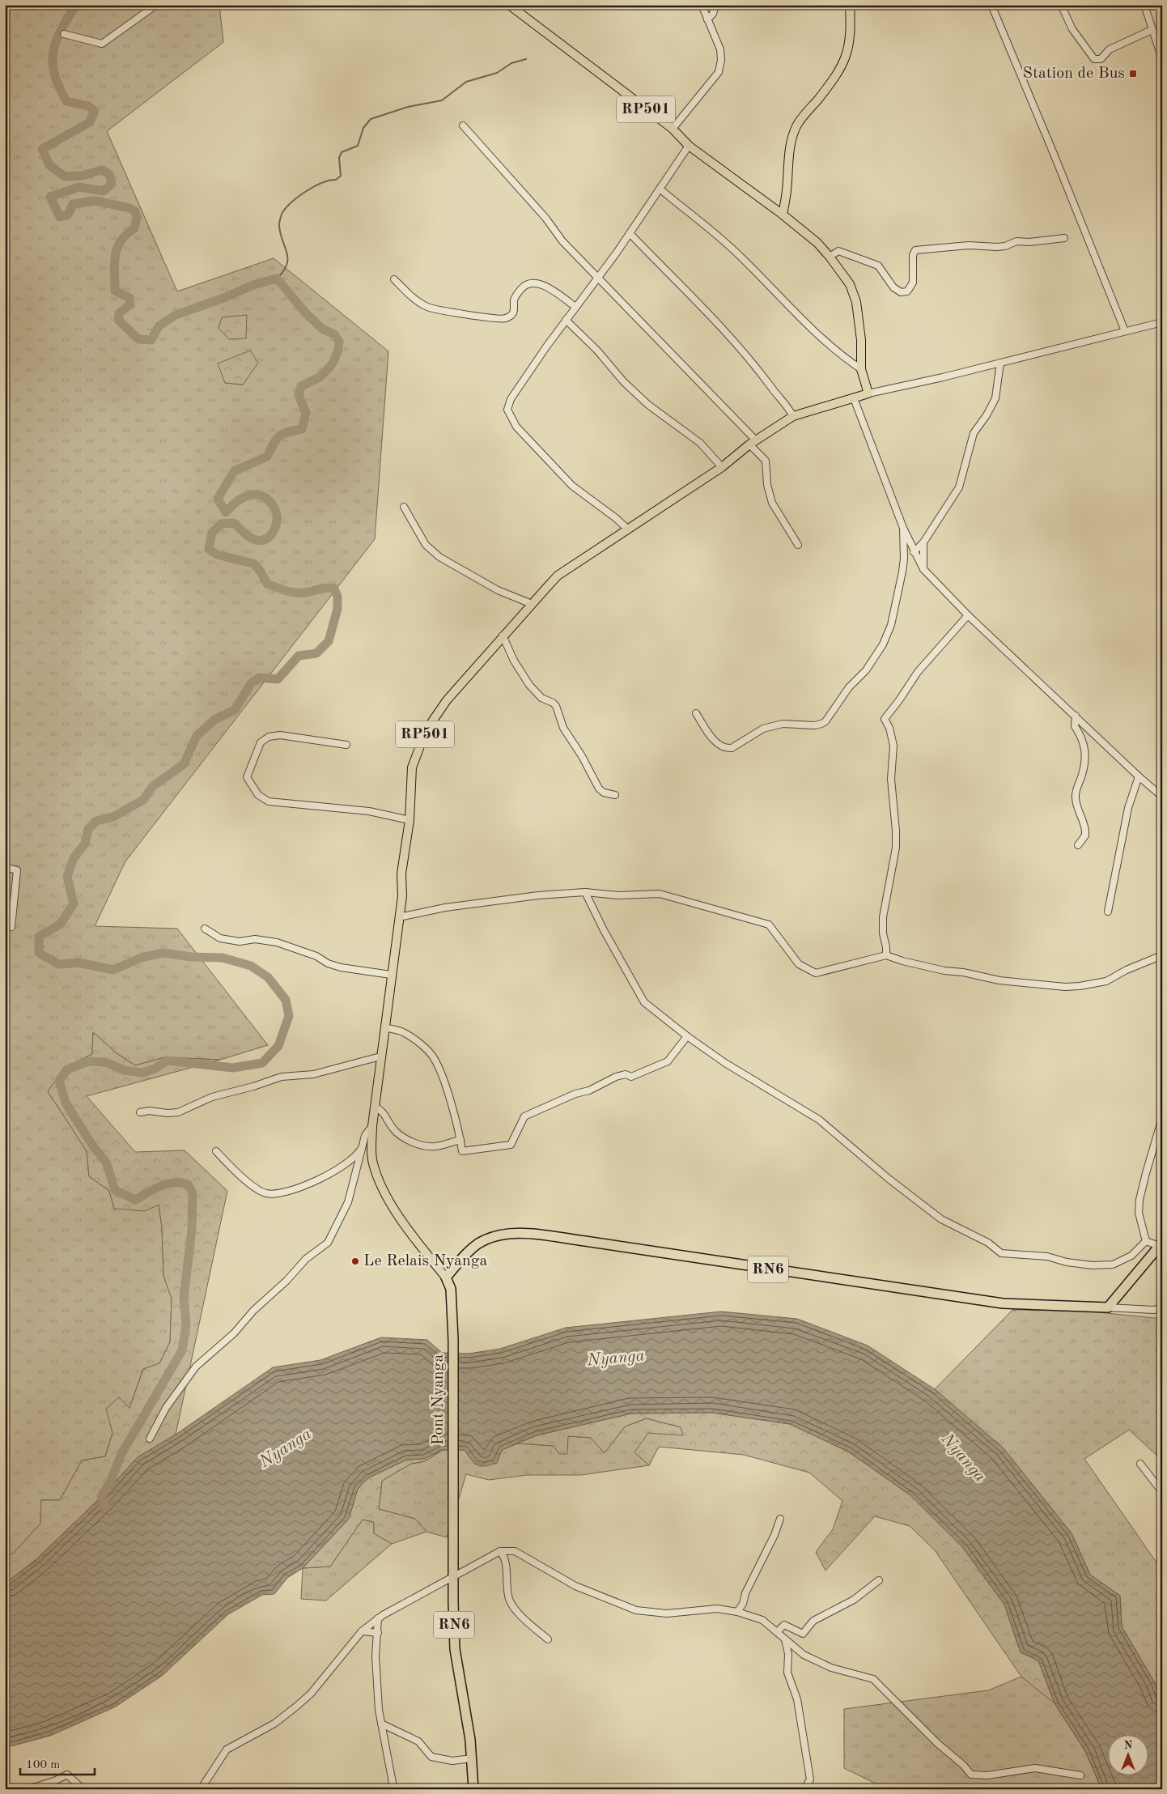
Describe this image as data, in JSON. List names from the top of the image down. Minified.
{"streets":{"highway":["RN6","Pont Nyanga"],"main road":["RP501"]},"crossings":[["RP501","RN6"],["RP501","Pont Nyanga"],["RN6","Pont Nyanga"]],"water":["Nyanga"],"places":{"transit":["Station de Bus"],"other":["Le Relais Nyanga"]},"scale_bar":"100 m","north":"top"}
